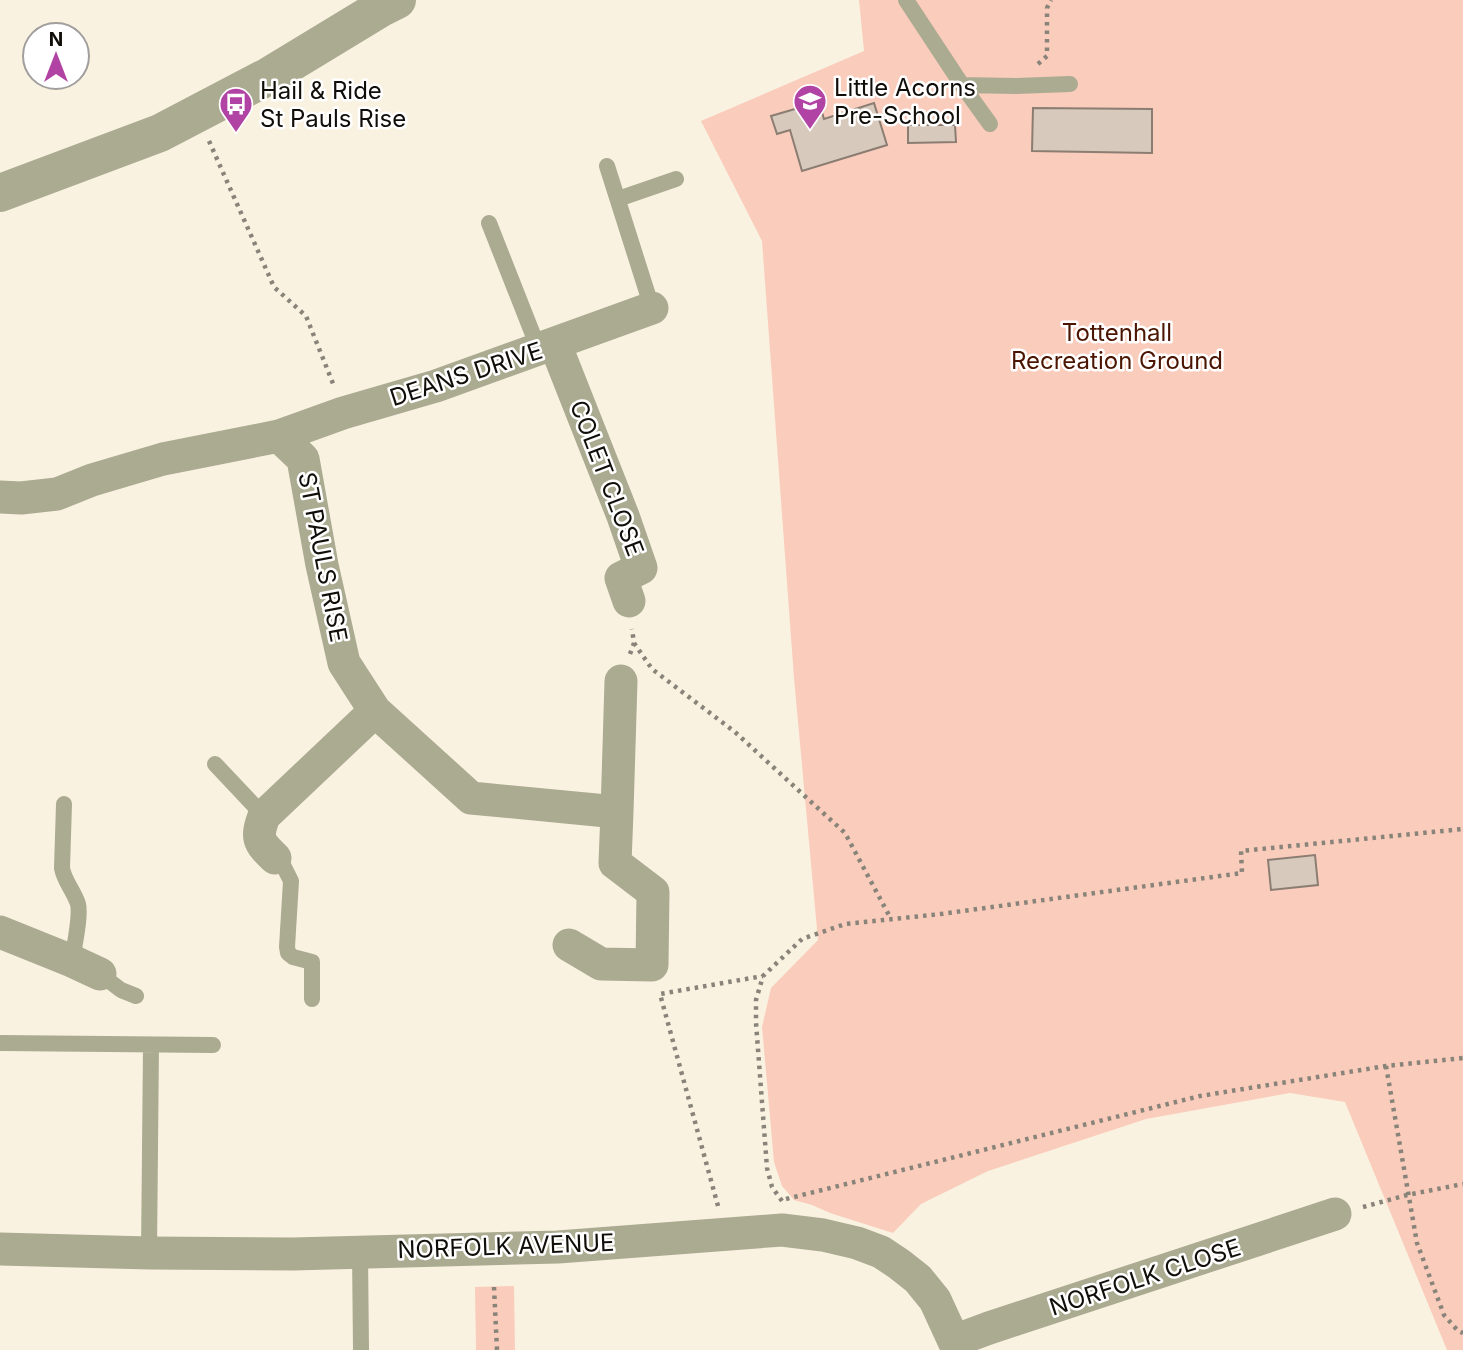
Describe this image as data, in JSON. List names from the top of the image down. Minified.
{"streets":{"street":["DEANS DRIVE","COLET CLOSE","ST PAULS RISE","NORFOLK AVENUE","NORFOLK CLOSE"]},"crossings":[["DEANS DRIVE","COLET CLOSE"],["DEANS DRIVE","ST PAULS RISE"],["NORFOLK AVENUE","NORFOLK CLOSE"]],"parks":["Tottenhall Recreation Ground"],"places":{"school or university":["Little Acorns Pre-School"],"bus stop":["Hail & Ride St Pauls Rise"]},"north":"top"}
